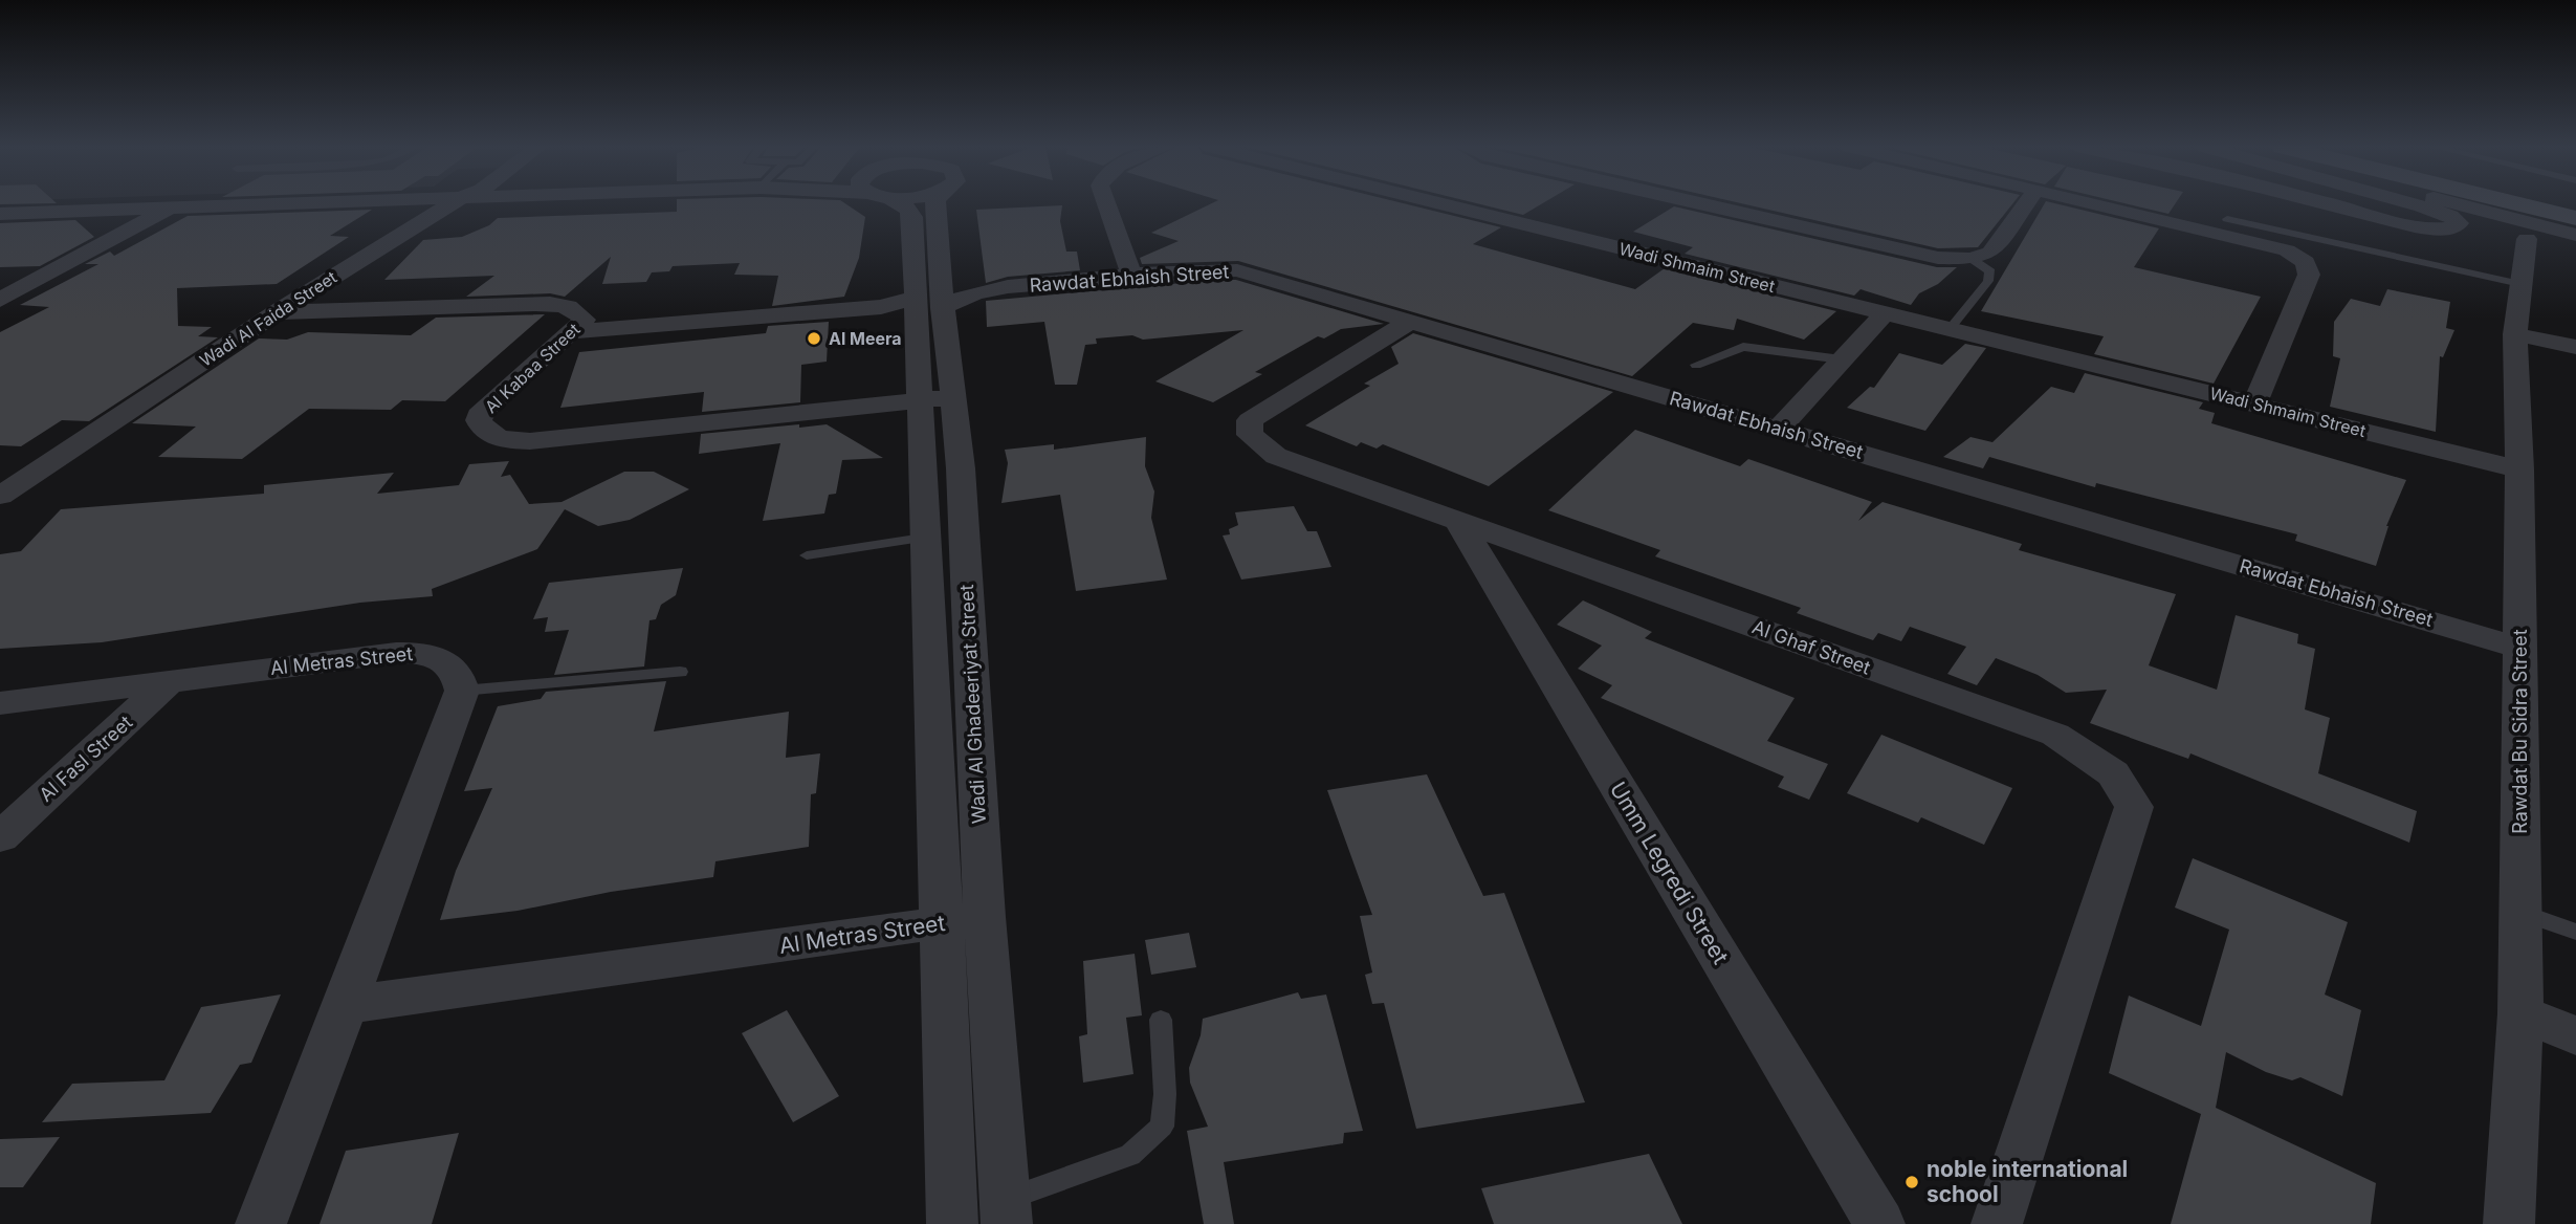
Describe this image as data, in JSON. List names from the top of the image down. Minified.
{"streets":{"street":["Wadi Shmaim Street","Rawdat Ebhaish Street","Wadi Al Faida Street","Al Kabaa Street","Al Ghaf Street","Al Metras Street","Wadi Al Ghadeeriyat Street","Rawdat Bu Sidra Street","Al Fasl Street","Umm Legredi Street"]},"crossings":[["Wadi Shmaim Street","Rawdat Bu Sidra Street"],["Rawdat Ebhaish Street","Al Kabaa Street"],["Rawdat Ebhaish Street","Al Ghaf Street"],["Rawdat Ebhaish Street","Wadi Al Ghadeeriyat Street"],["Rawdat Ebhaish Street","Rawdat Bu Sidra Street"],["Wadi Al Faida Street","Al Kabaa Street"],["Al Kabaa Street","Wadi Al Ghadeeriyat Street"],["Al Ghaf Street","Umm Legredi Street"],["Al Metras Street","Wadi Al Ghadeeriyat Street"],["Al Metras Street","Al Fasl Street"]],"places":["Al Meera","noble international school"]}
